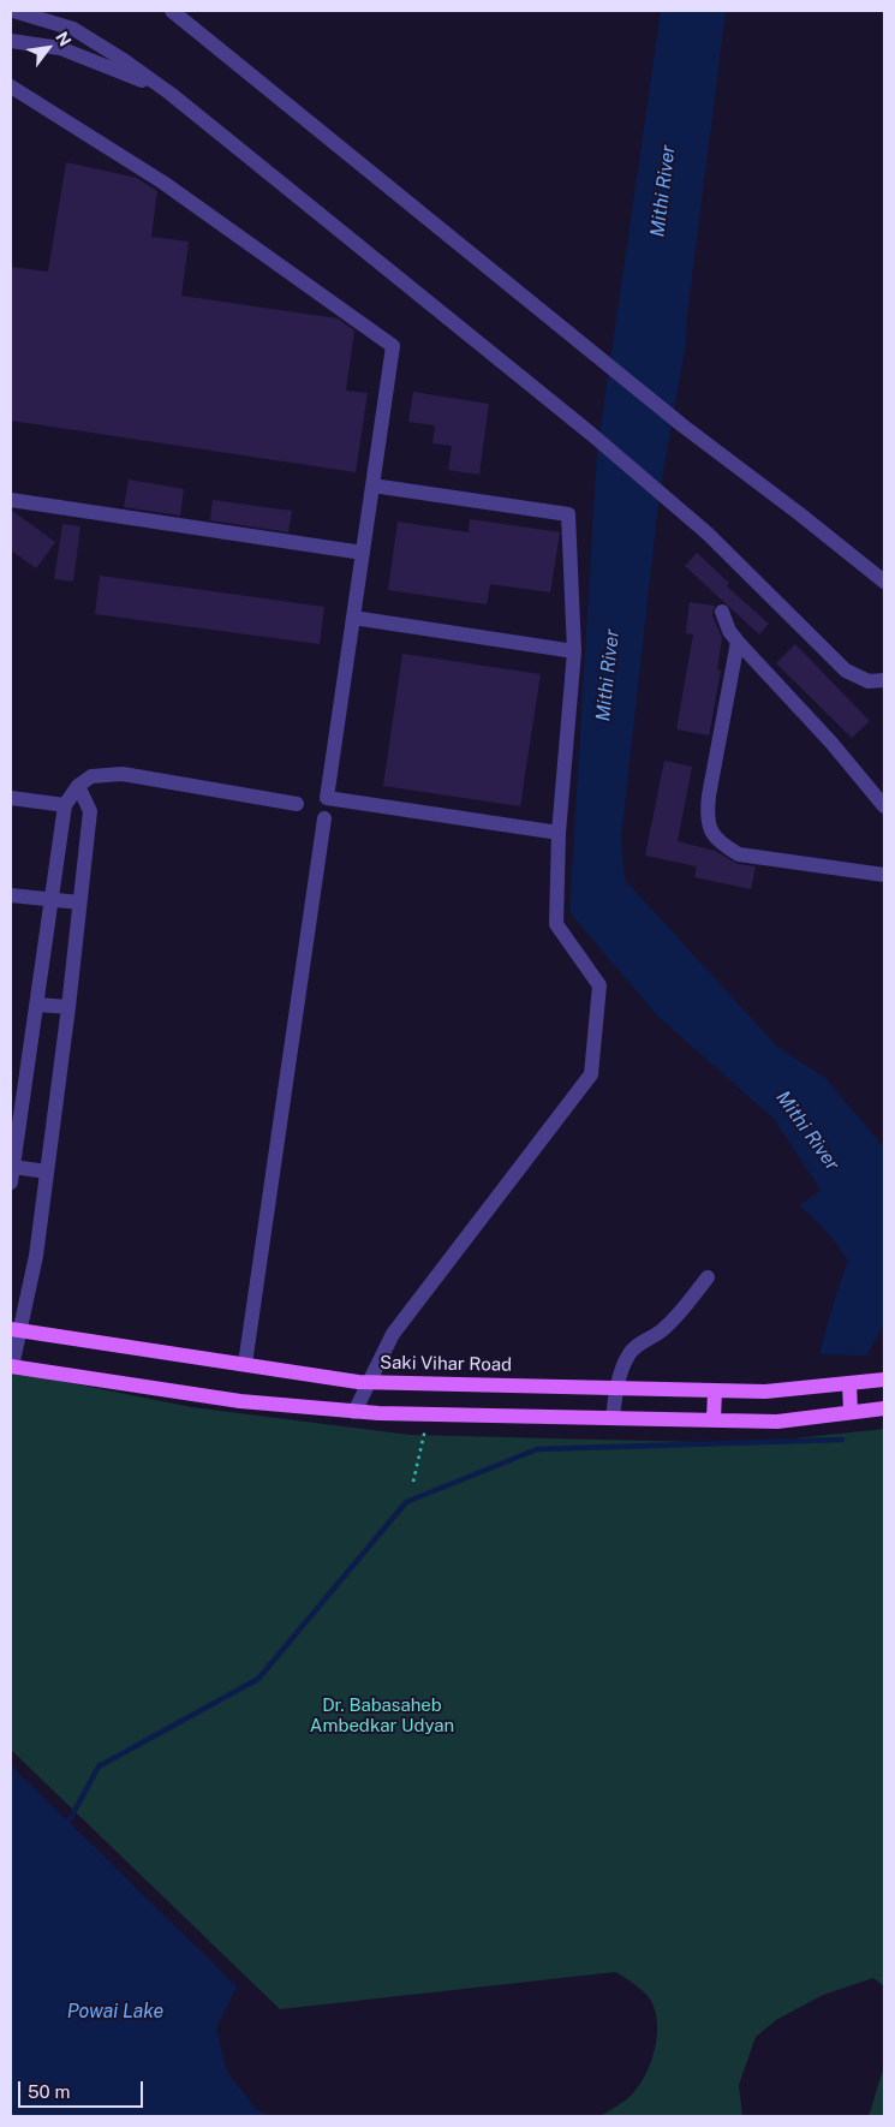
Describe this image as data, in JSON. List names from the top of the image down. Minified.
{"streets":{"main road":["Saki Vihar Road"]},"water":["Mithi River","Powai Lake"],"parks":["Dr. Babasaheb Ambedkar Udyan"],"scale_bar":"50 m","north":"top right"}
